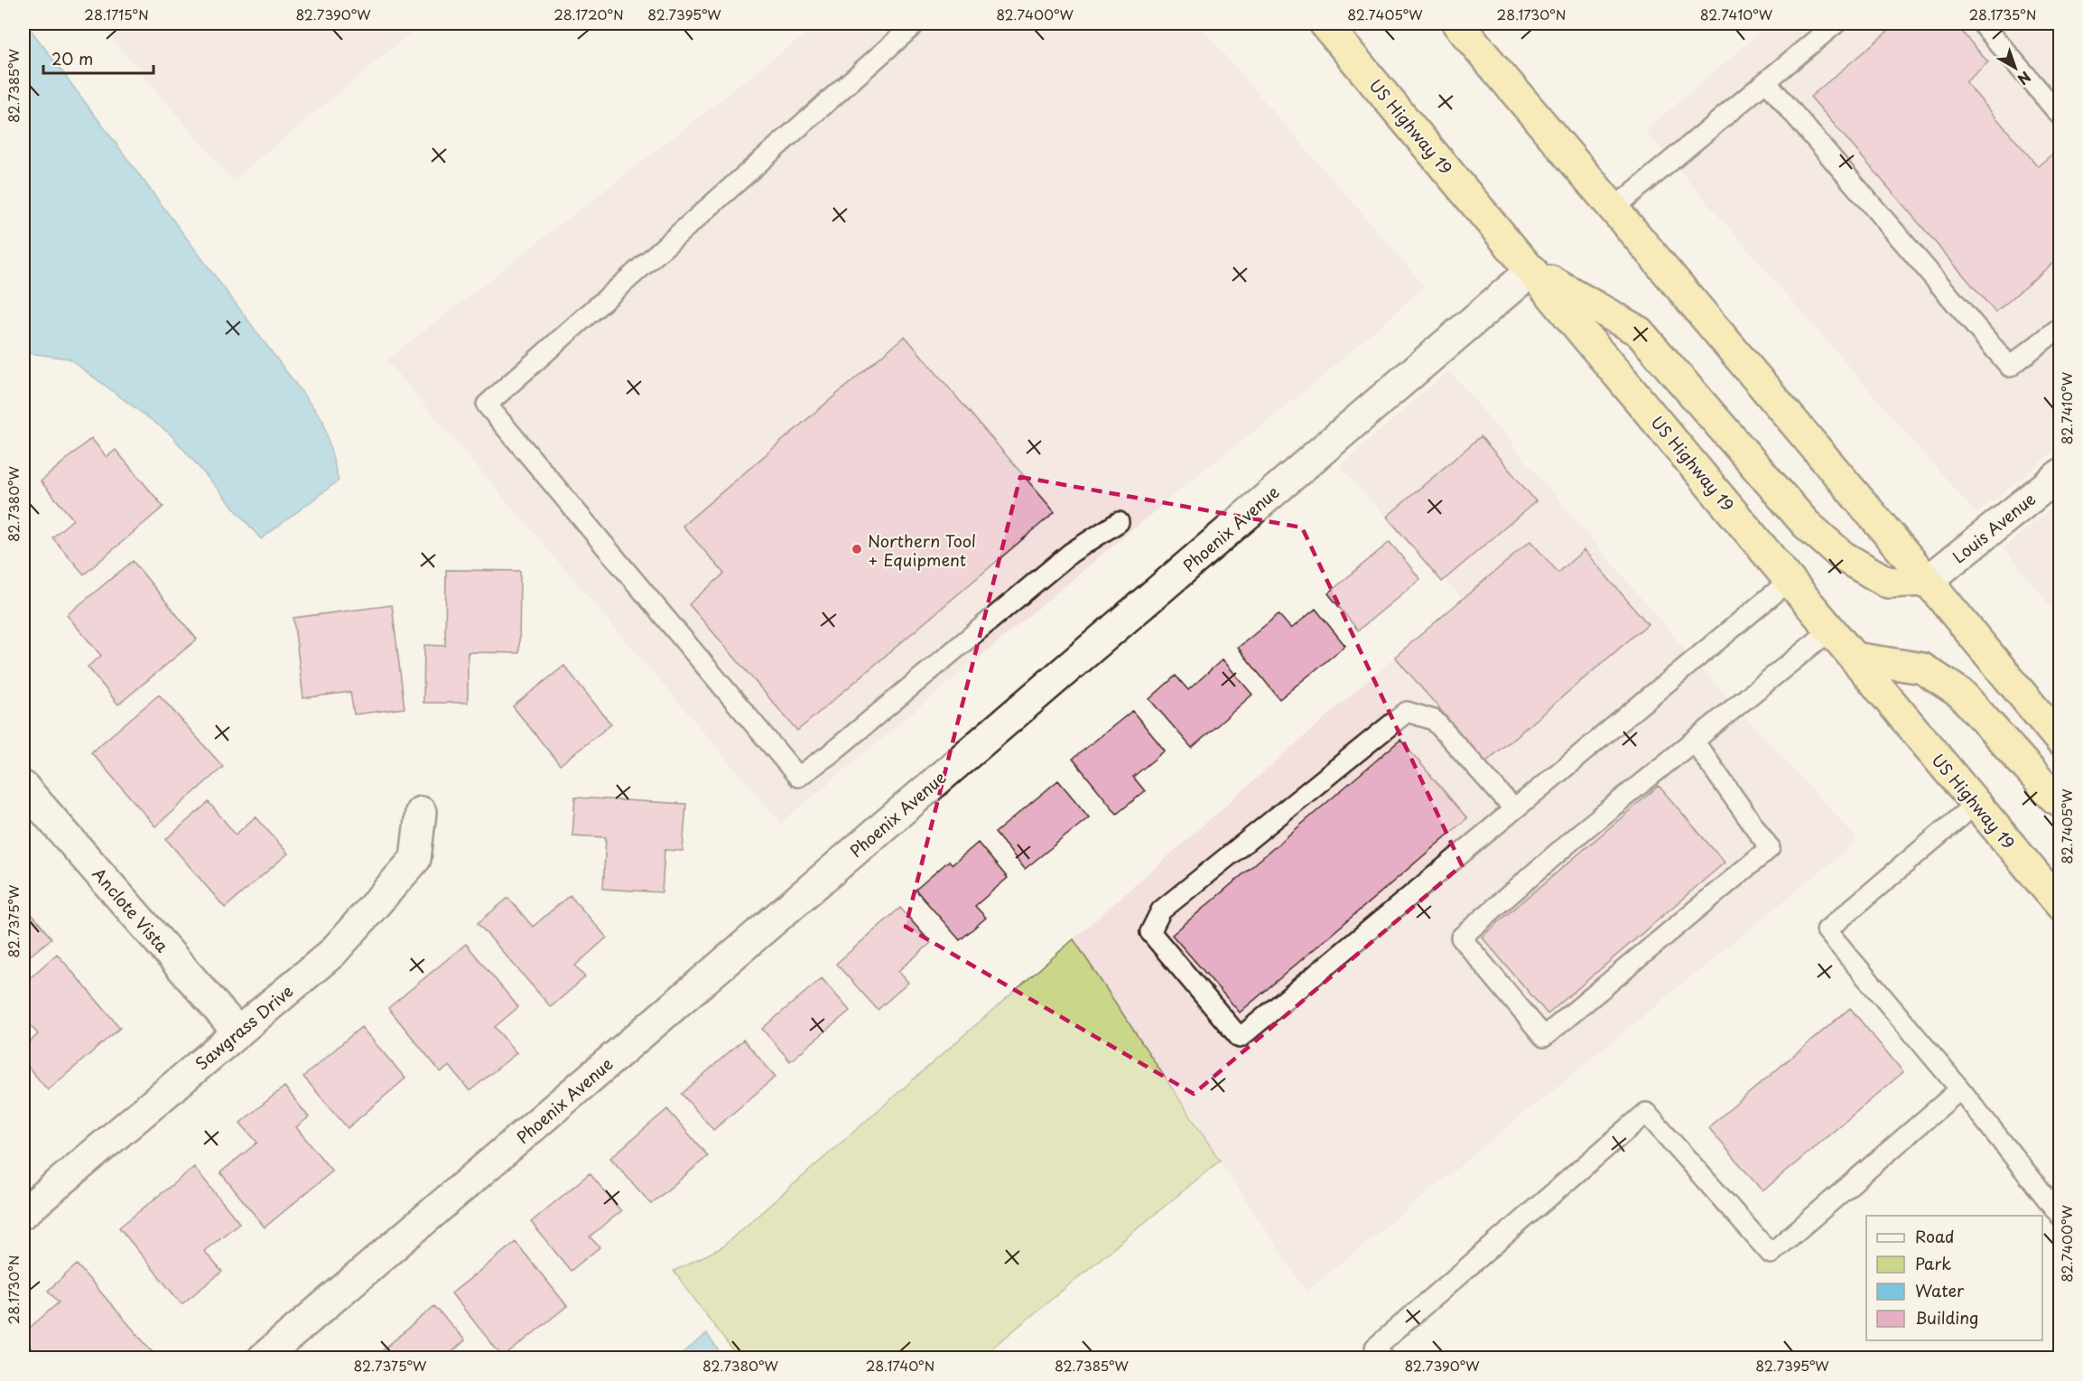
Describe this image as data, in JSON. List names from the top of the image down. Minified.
{"streets":{"highway":["US Highway 19"],"street":["Louis Avenue","Phoenix Avenue","Anclote Vista","Sawgrass Drive"]},"crossings":[["US Highway 19","Phoenix Avenue"],["Anclote Vista","Sawgrass Drive"]],"places":["Northern Tool + Equipment"],"legend":["Road","Park","Water","Building"],"scale_bar":"20 m","north":"bottom right","coordinates":["28.1715°N","82.7390°W","28.1720°N","82.7395°W","82.7400°W","82.7405°W","28.1730°N","82.7410°W","28.1735°N","82.7385°W","82.7380°W","82.7375°W","28.1740°N"]}
